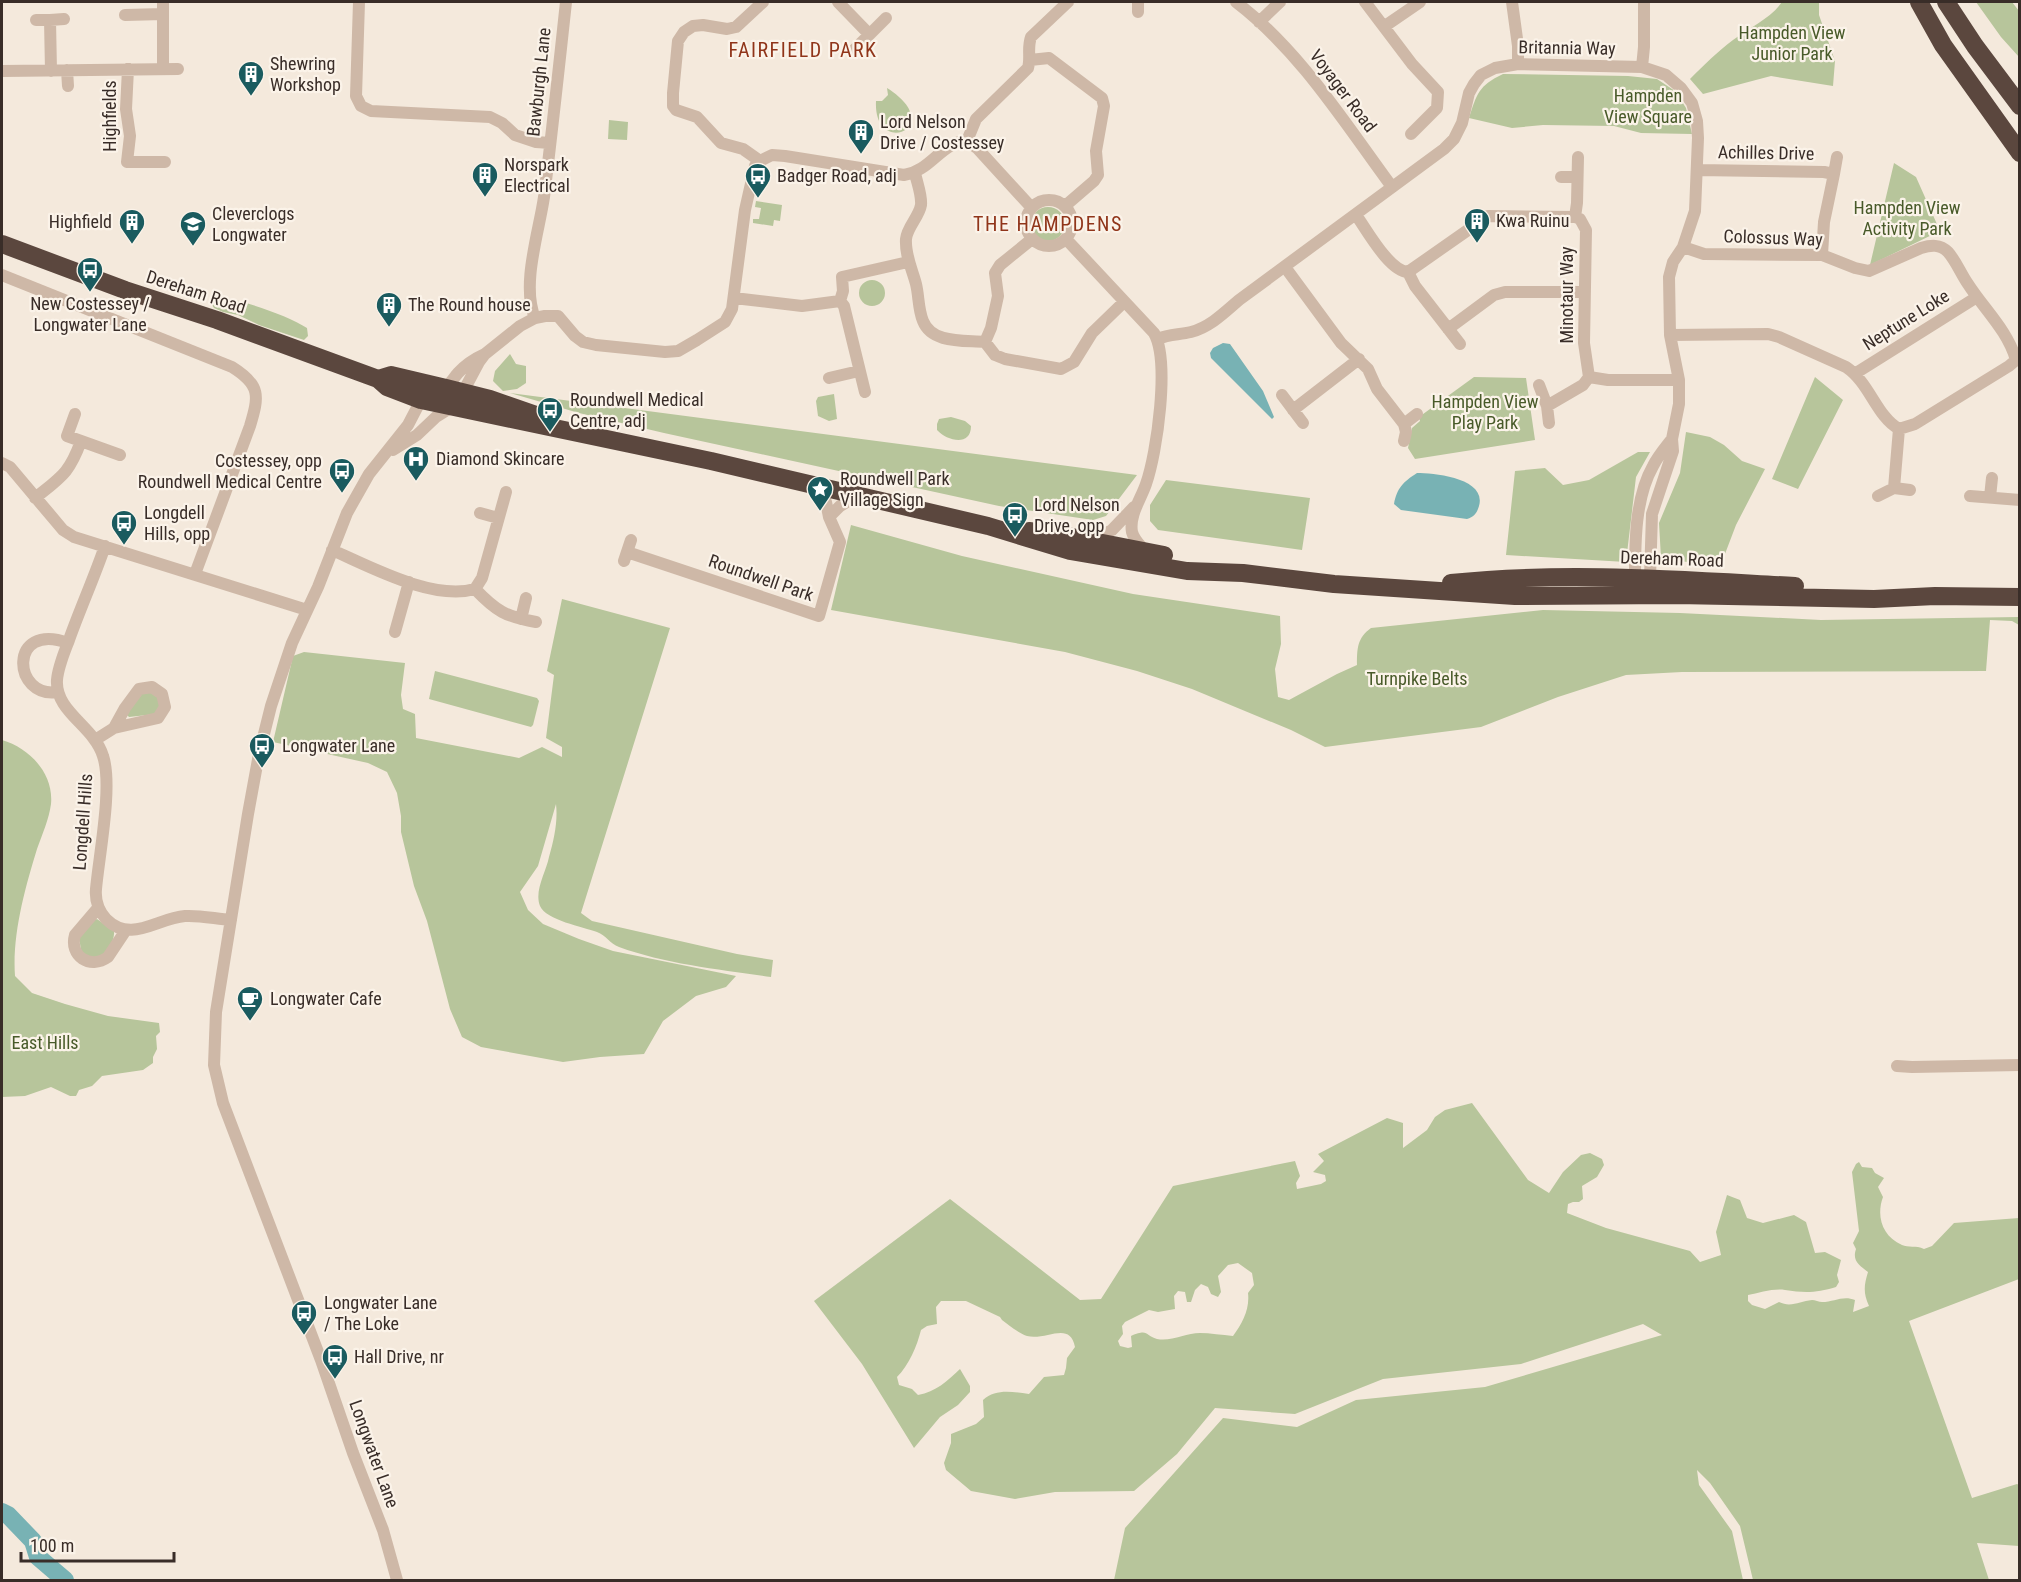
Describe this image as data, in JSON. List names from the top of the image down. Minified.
{"streets":{"highway":["Dereham Road"],"street":["Britannia Way","Bawburgh Lane","Voyager Road","Highfields","Achilles Drive","Colossus Way","Minotaur Way","Neptune Loke","Roundwell Park","Longdell Hills","Longwater Lane"]},"crossings":[["Britannia Way","Voyager Road"],["Britannia Way","Achilles Drive"],["Britannia Way","Colossus Way"],["Britannia Way","Dereham Road"],["Achilles Drive","Colossus Way"],["Colossus Way","Neptune Loke"],["Dereham Road","Roundwell Park"],["Dereham Road","Longwater Lane"]],"districts":["FAIRFIELD PARK","THE HAMPDENS"],"parks":["Hampden View Junior Park","Hampden View Square","Hampden View Activity Park","Hampden View Play Park","Turnpike Belts","East Hills"],"places":{"building":["Shewring Workshop","Lord Nelson Drive / Costessey","Norspark Electrical","Kwa Ruinu","Highfield","The Round house"],"bus stop":["Badger Road, adj","New Costessey / Longwater Lane","Roundwell Medical Centre, adj","Costessey, opp Roundwell Medical Centre","Lord Nelson Drive, opp","Longdell Hills, opp","Longwater Lane","Longwater Lane / The Loke","Hall Drive, nr"],"school or university":["Cleverclogs Longwater"],"hospital":["Diamond Skincare"],"place":["Roundwell Park Village Sign"],"cafe":["Longwater Cafe"]},"scale_bar":"100 m"}
